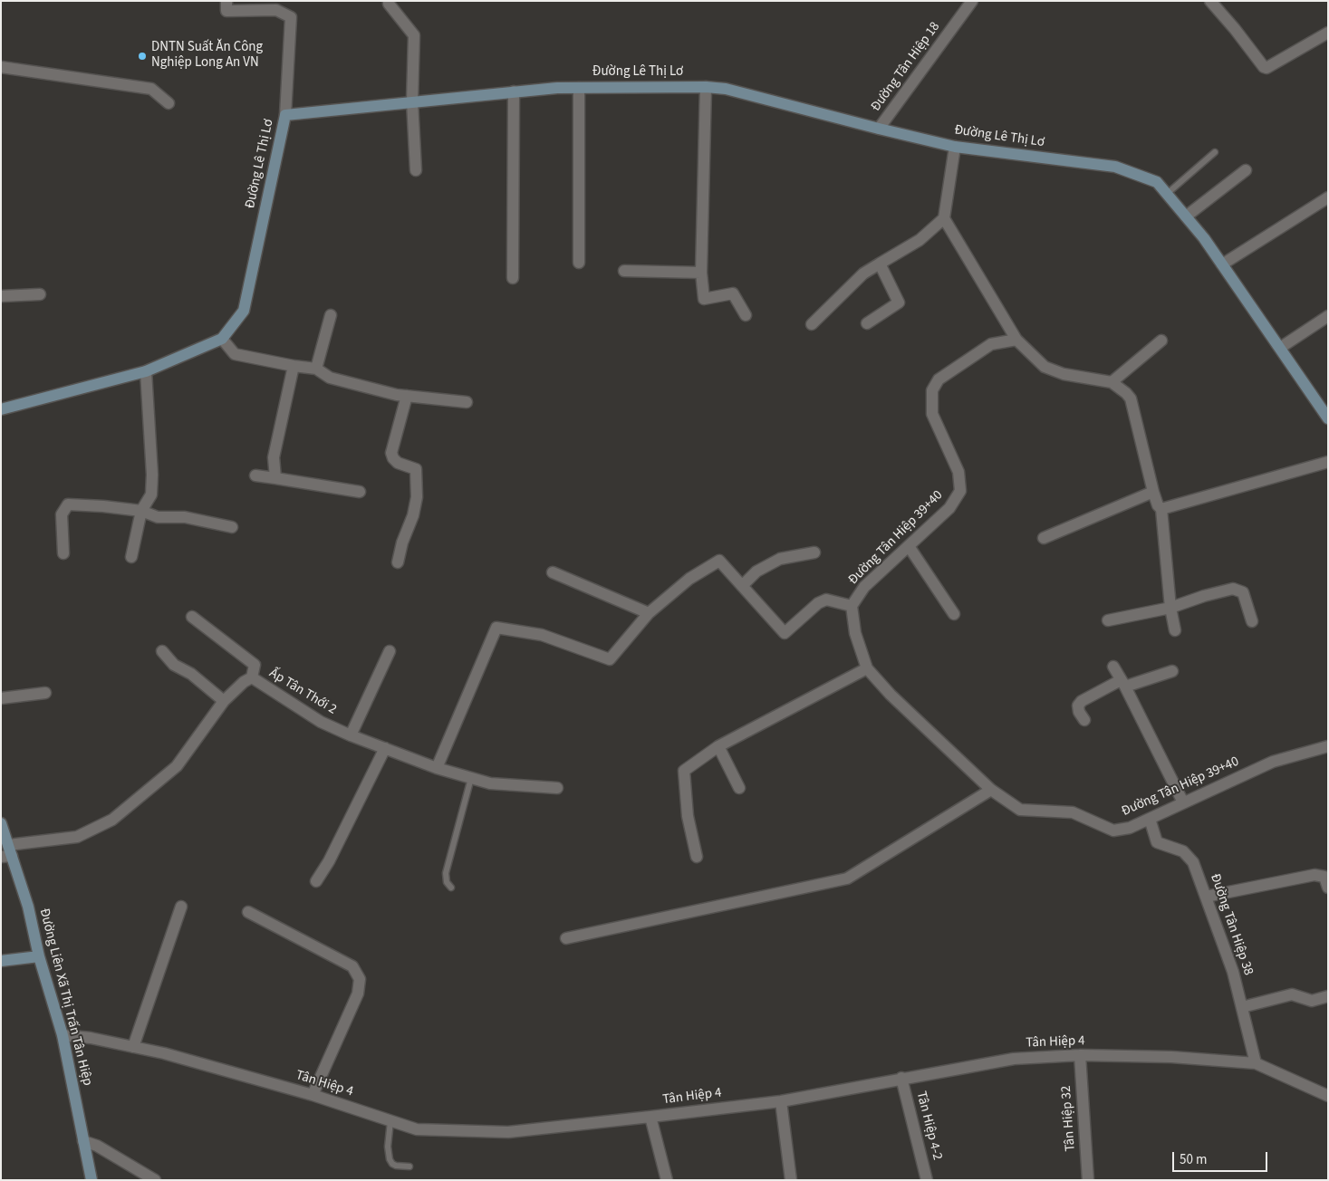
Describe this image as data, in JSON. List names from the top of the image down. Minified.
{"streets":{"street":["Đường Tân Hiệp 18","Đường Lê Thị Lơ","Đường Tân Hiệp 39+40","Ấp Tân Thới 2","Đường Tân Hiệp 38","Đường Liên Xã Thị Trấn Tân Hiệp","Tân Hiệp 4","Tân Hiệp 32","Tân Hiệp 4-2"]},"crossings":[["Đường Tân Hiệp 18","Đường Lê Thị Lơ"],["Đường Tân Hiệp 39+40","Đường Tân Hiệp 38"],["Ấp Tân Thới 2","Đường Liên Xã Thị Trấn Tân Hiệp"],["Đường Tân Hiệp 38","Tân Hiệp 4"],["Đường Liên Xã Thị Trấn Tân Hiệp","Tân Hiệp 4"],["Tân Hiệp 4","Tân Hiệp 32"],["Tân Hiệp 4","Tân Hiệp 4-2"]],"places":["DNTN Suất Ăn Công Nghiệp Long An VN"],"scale_bar":"50 m"}
